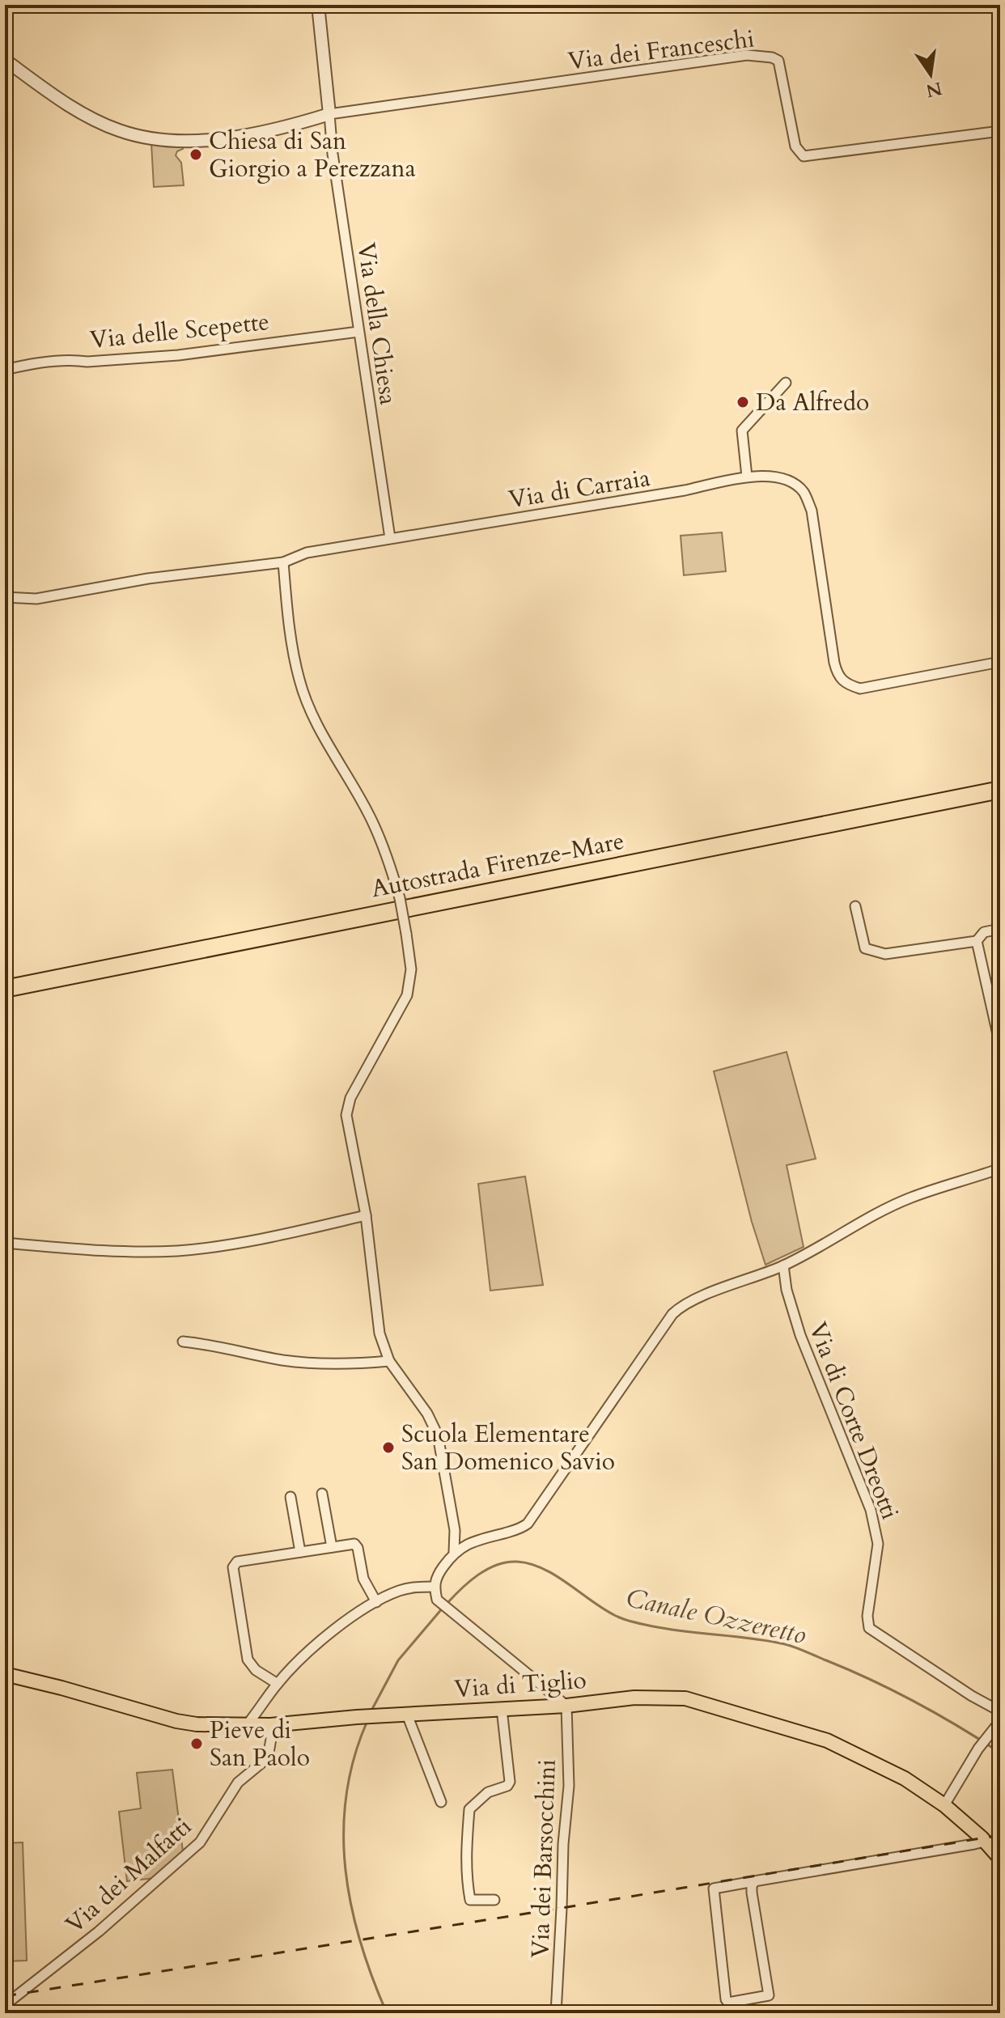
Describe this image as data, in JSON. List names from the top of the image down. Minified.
{"streets":{"highway":["Autostrada Firenze-Mare"],"main road":["Via di Tiglio"],"street":["Via dei Franceschi","Via della Chiesa","Via delle Scepette","Via di Carraia","Via di Corte Dreotti","Via dei Barsocchini","Via dei Malfatti"]},"crossings":[["Via dei Franceschi","Via della Chiesa"],["Via della Chiesa","Via delle Scepette"],["Via della Chiesa","Via di Carraia"],["Via di Tiglio","Via dei Barsocchini"],["Via di Tiglio","Via dei Malfatti"]],"water":["Canale Ozzeretto"],"places":["Chiesa di San Giorgio a Perezzana","Da Alfredo","Scuola Elementare San Domenico Savio","Pieve di San Paolo"],"north":"bottom"}
